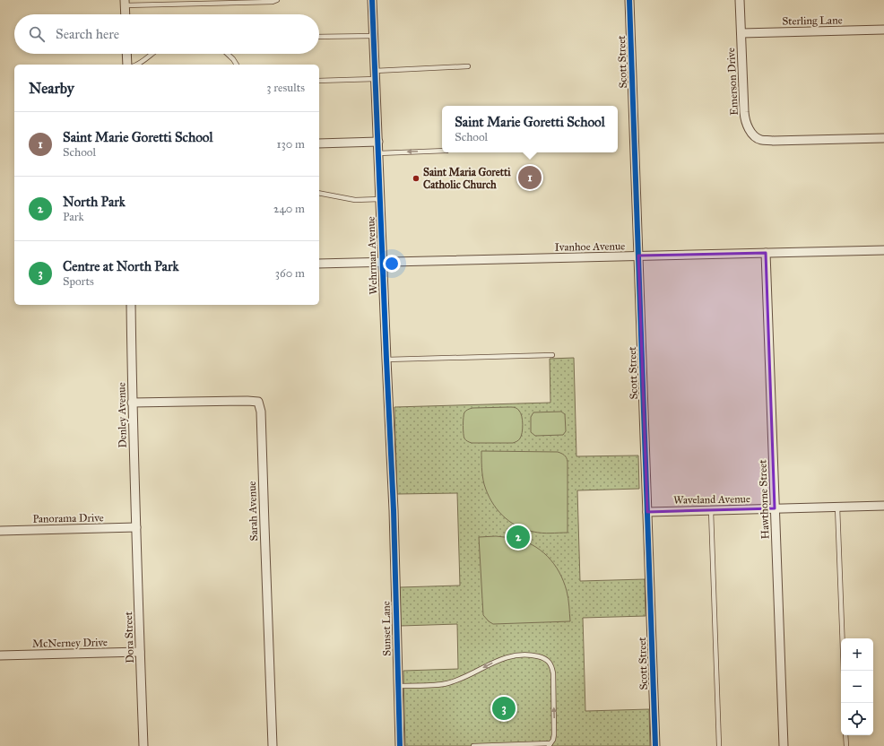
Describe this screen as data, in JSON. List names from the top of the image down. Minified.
{"streets":{"street":["Sterling Lane","Scott Street","Emerson Drive","Ivanhoe Avenue","Wehrman Avenue","Denley Avenue","Waveland Avenue","Hawthorne Street","Sarah Avenue","Panorama Drive","Sunset Lane","Dora Street","McNerney Drive"]},"crossings":[["Sterling Lane","Emerson Drive"],["Scott Street","Ivanhoe Avenue"],["Scott Street","Waveland Avenue"],["Ivanhoe Avenue","Wehrman Avenue"],["Ivanhoe Avenue","Hawthorne Street"],["Wehrman Avenue","Sunset Lane"],["Denley Avenue","Sarah Avenue"],["Denley Avenue","Panorama Drive"],["Denley Avenue","Dora Street"],["Waveland Avenue","Hawthorne Street"],["Panorama Drive","Dora Street"],["Dora Street","McNerney Drive"]],"places":["Saint Maria Goretti Catholic Church"],"page":{"search":"Search here","heading":["Nearby","3 results"],"popup":["Saint Marie Goretti School","School"],"list":[{"mark":"1","name":"Saint Marie Goretti School","note":"School","value":"130 m"},{"mark":"2","name":"North Park","note":"Park","value":"240 m"},{"mark":"3","name":"Centre at North Park","note":"Sports","value":"360 m"}],"pins":["1","2","3"],"map_buttons":["+","−"]}}
